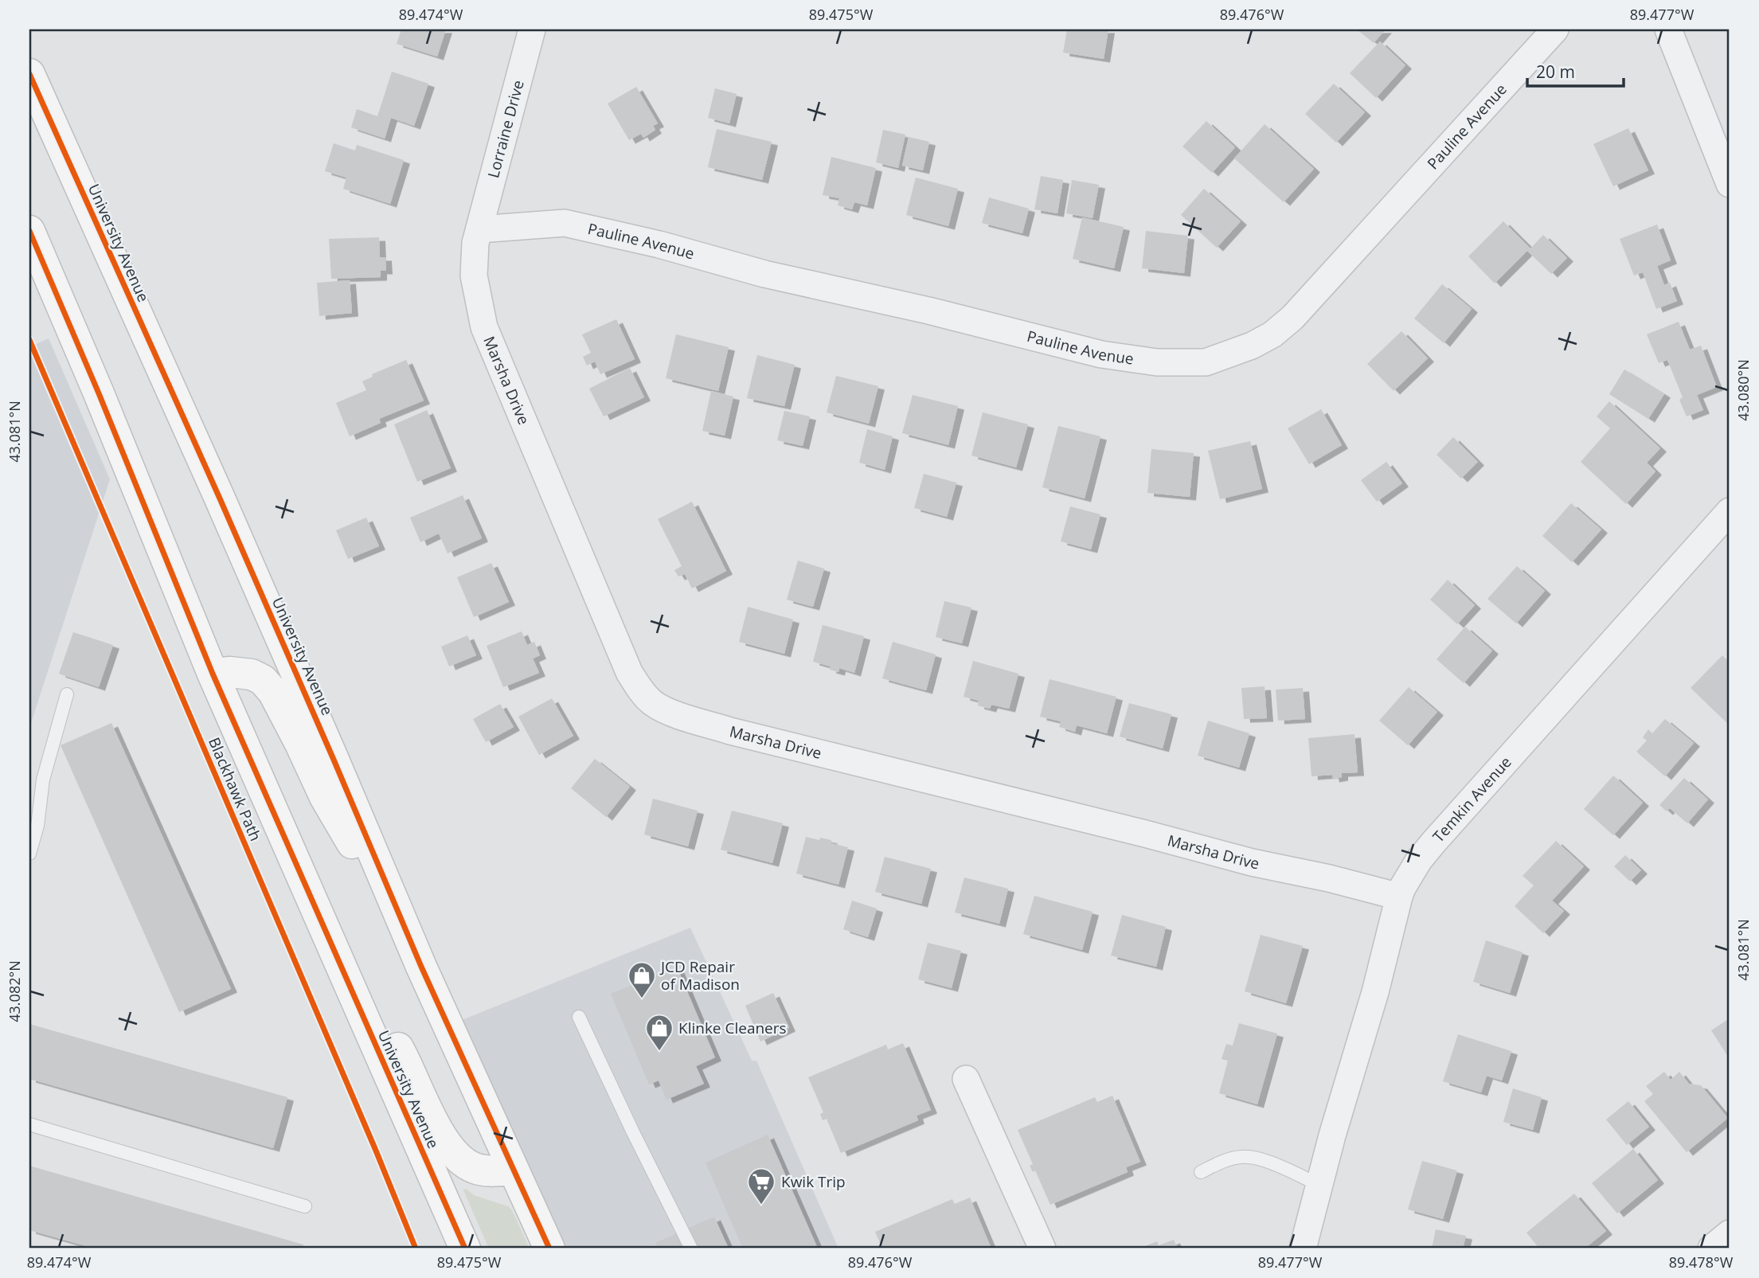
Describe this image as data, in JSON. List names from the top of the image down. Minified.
{"streets":{"main road":["University Avenue"],"street":["Pauline Avenue","Lorraine Drive","Marsha Drive","Temkin Avenue"],"cycle path":["Blackhawk Path"]},"crossings":[["Pauline Avenue","Lorraine Drive"],["Pauline Avenue","Marsha Drive"],["Lorraine Drive","Marsha Drive"],["Marsha Drive","Temkin Avenue"]],"places":{"shop":["JCD Repair of Madison","Klinke Cleaners"],"supermarket":["Kwik Trip"]},"scale_bar":"20 m","coordinates":["89.474°W","89.475°W","89.476°W","89.477°W","43.080°N","43.081°N","43.082°N","89.478°W"]}
